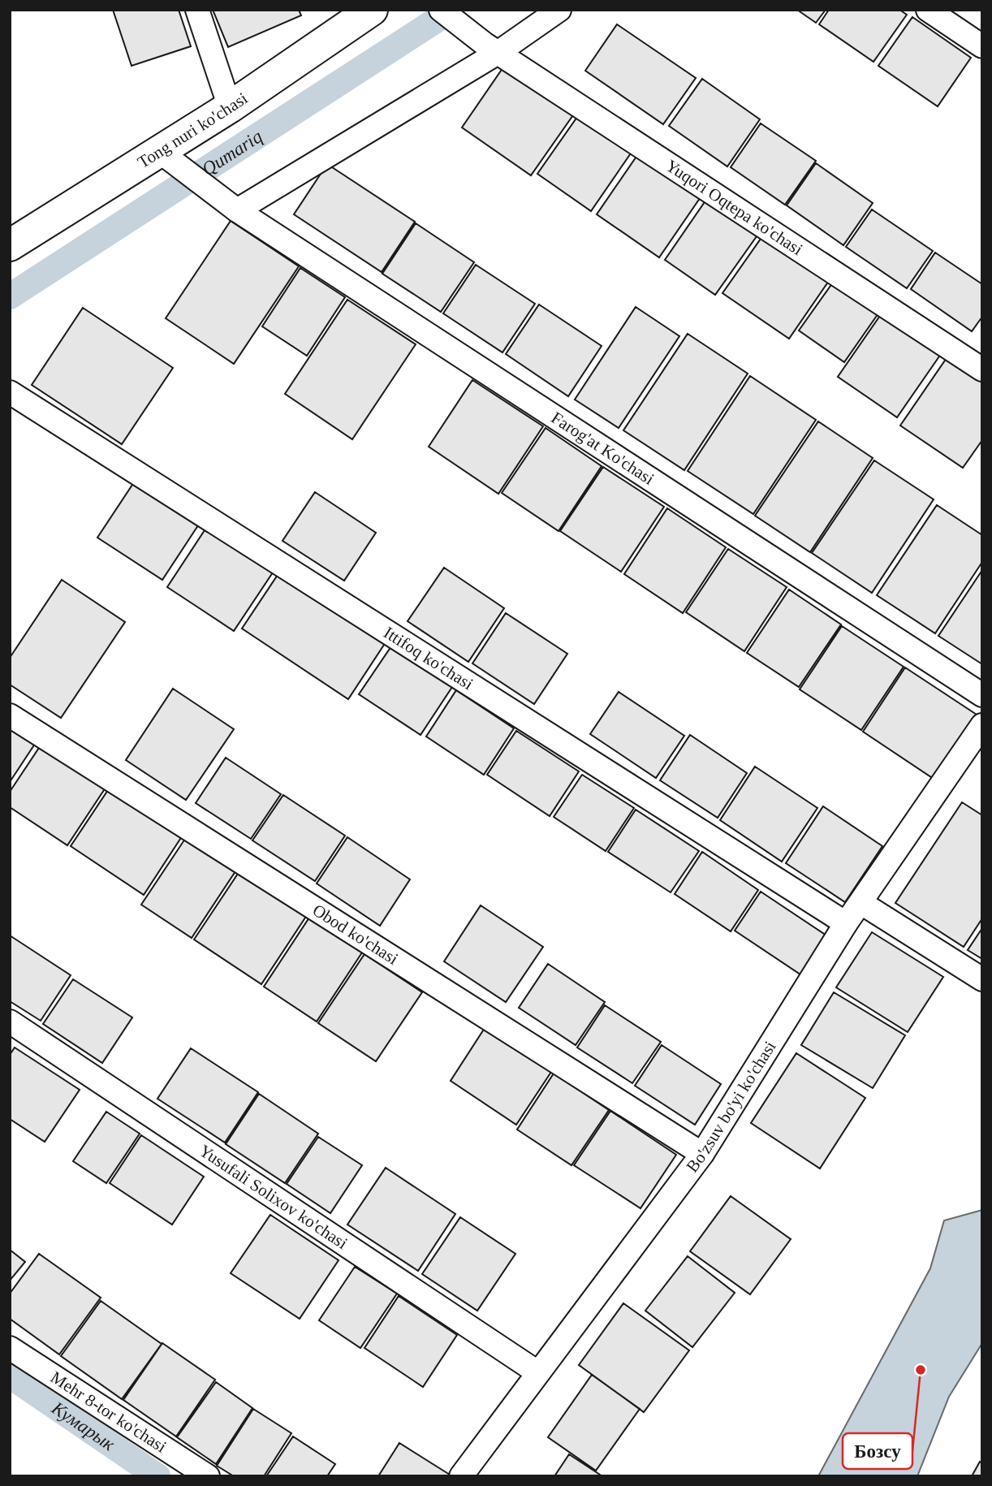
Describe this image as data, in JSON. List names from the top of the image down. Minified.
{"streets":{"street":["Tong nuri ko'chasi","Yuqori Oqtepa ko'chasi","Farog'at Ko'chasi","Ittifoq ko'chasi","Obod ko'chasi","Bo'zsuv bo'yi ko'chasi","Yusufali Solixov ko'chasi","Mehr 8-tor ko'chasi"]},"crossings":[["Tong nuri ko'chasi","Farog'at Ko'chasi"],["Ittifoq ko'chasi","Bo'zsuv bo'yi ko'chasi"],["Obod ko'chasi","Bo'zsuv bo'yi ko'chasi"],["Bo'zsuv bo'yi ko'chasi","Yusufali Solixov ko'chasi"]],"water":["Qumariq","Кумарык"],"places":["Бозсу"]}
